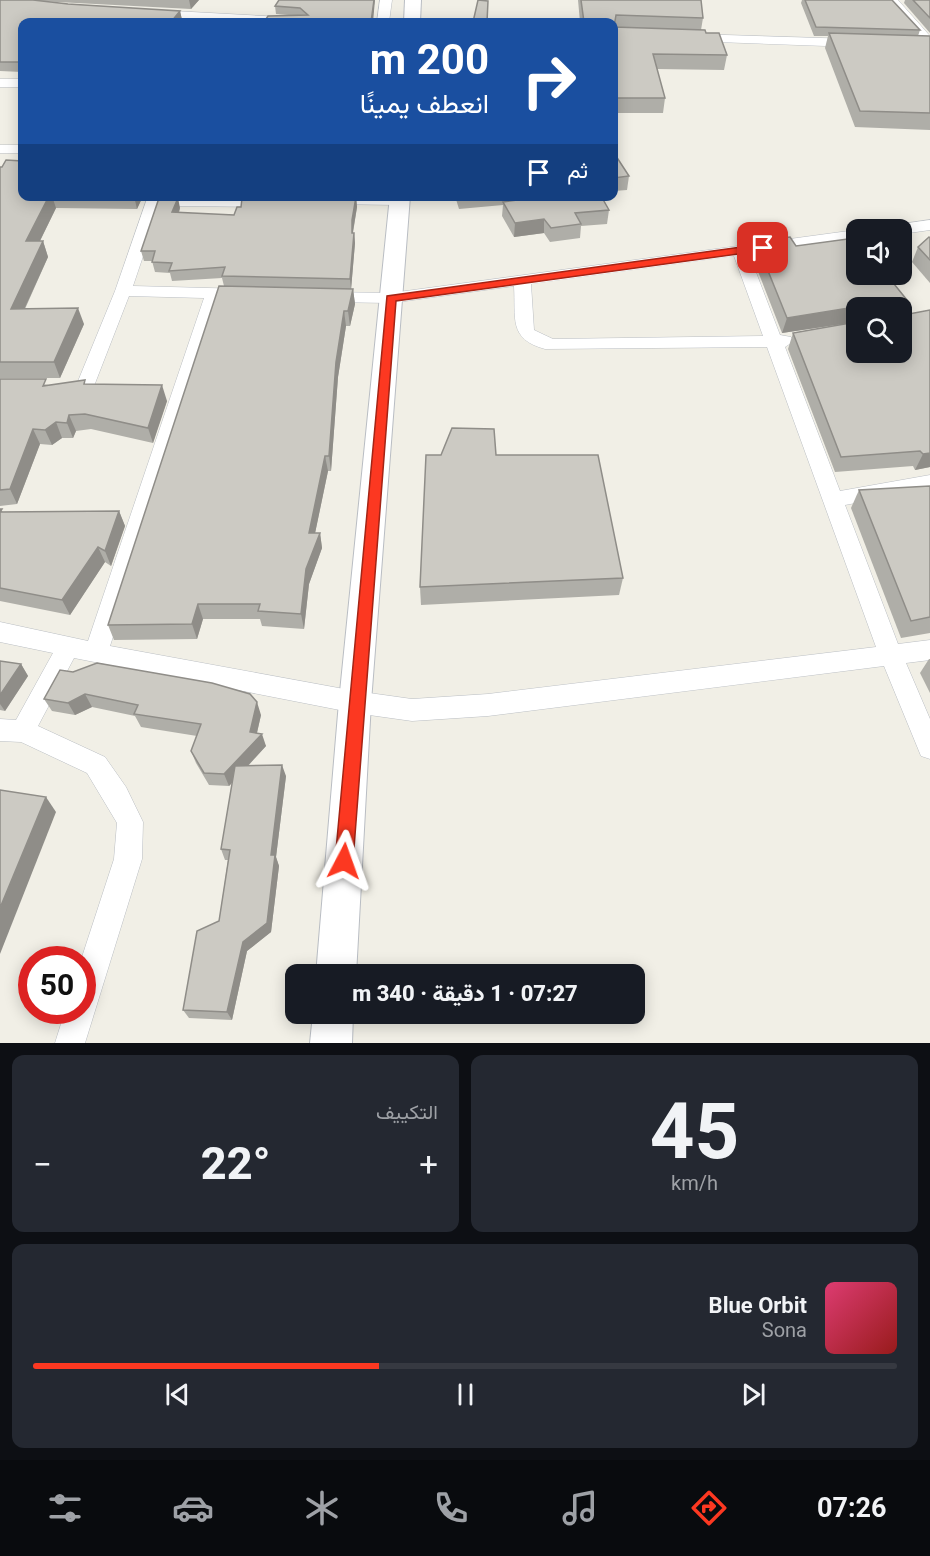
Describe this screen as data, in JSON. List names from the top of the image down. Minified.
{"page":{"turn":["200 m","انعطف يمينًا"],"then":"ثم","limit":"50","trip":"07:27 · 1 دقيقة · 340 m","tile":[["45","km/h"],"التكييف"],"heat":["−","22°","+"],"song":["Blue Orbit","Sona"],"tabs":"07:26"}}
